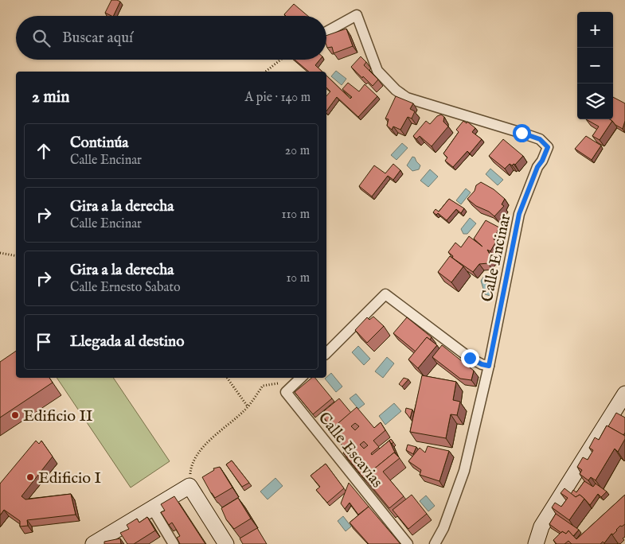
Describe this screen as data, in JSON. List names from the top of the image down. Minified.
{"streets":{"street":["Calle Encinar","Calle Escavias"]},"places":["Edificio II","Edificio I"],"page":{"map_buttons":["+","−"],"search":"Buscar aquí","heading":["2 min","A pie · 140 m"],"list":[["Continúa","Calle Encinar","20 m"],["Gira a la derecha","Calle Encinar","110 m"],["Gira a la derecha","Calle Ernesto Sabato","10 m"],"Llegada al destino"]}}
